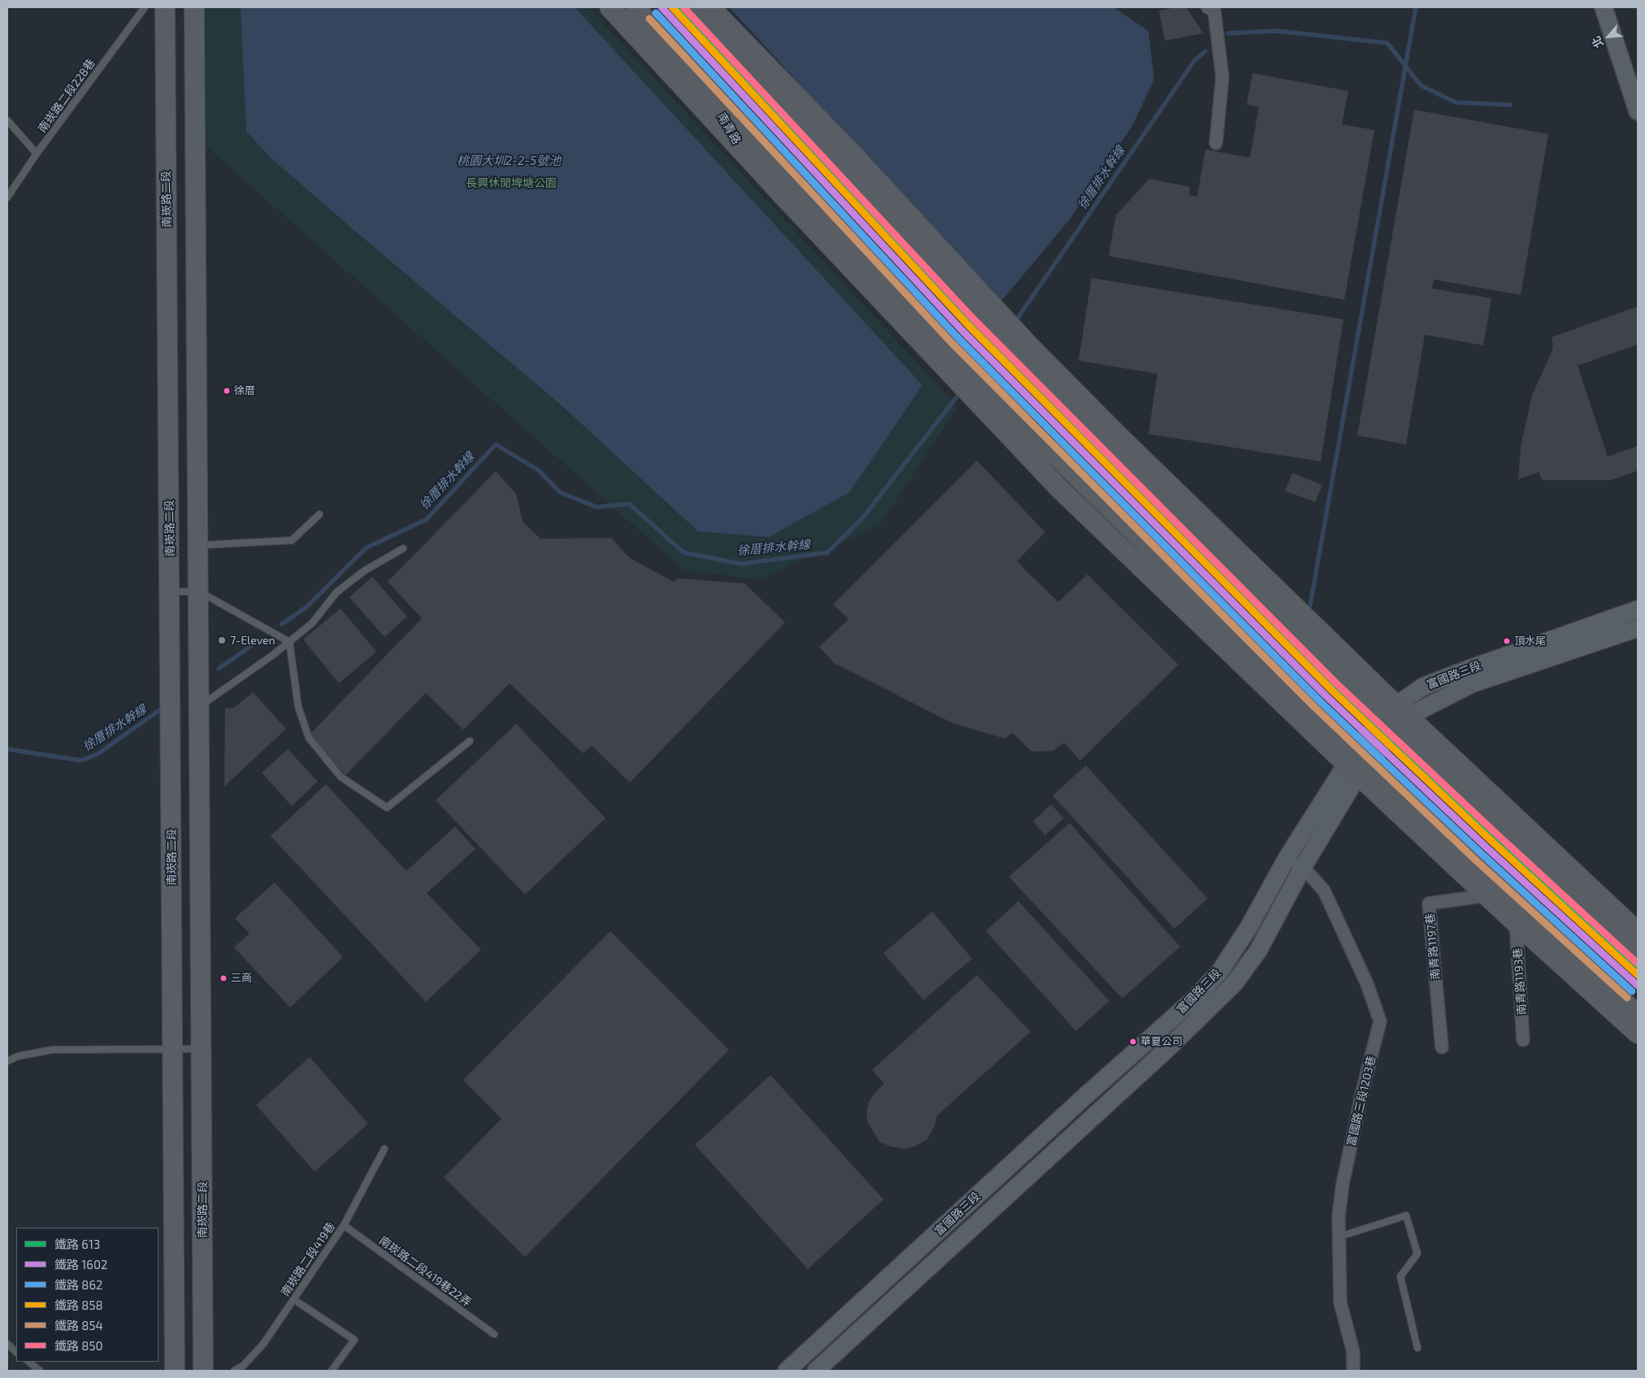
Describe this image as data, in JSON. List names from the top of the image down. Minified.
{"streets":{"main road":["南青路","南崁路二段"],"street":["富國路三段","南青路1197巷","南青路1193巷","富國路三段1203巷"],"lane":["南崁路二段228巷","南崁路二段419巷","南崁路二段419巷22弄"]},"crossings":[["南青路","富國路三段"],["富國路三段","富國路三段1203巷"],["南崁路二段419巷","南崁路二段419巷22弄"]],"water":["桃園大圳2-2-5號池","徐厝排水幹線"],"parks":["長興休閒埤塘公園"],"places":["徐厝","7-Eleven","頂水尾","三商","華夏公司"],"lines":["rail line 613","rail line 1602","rail line 858","rail line 850","rail line 862","rail line 854"],"legend":["鐵路 613","鐵路 1602","鐵路 862","鐵路 858","鐵路 854","鐵路 850"],"north":"bottom left"}
